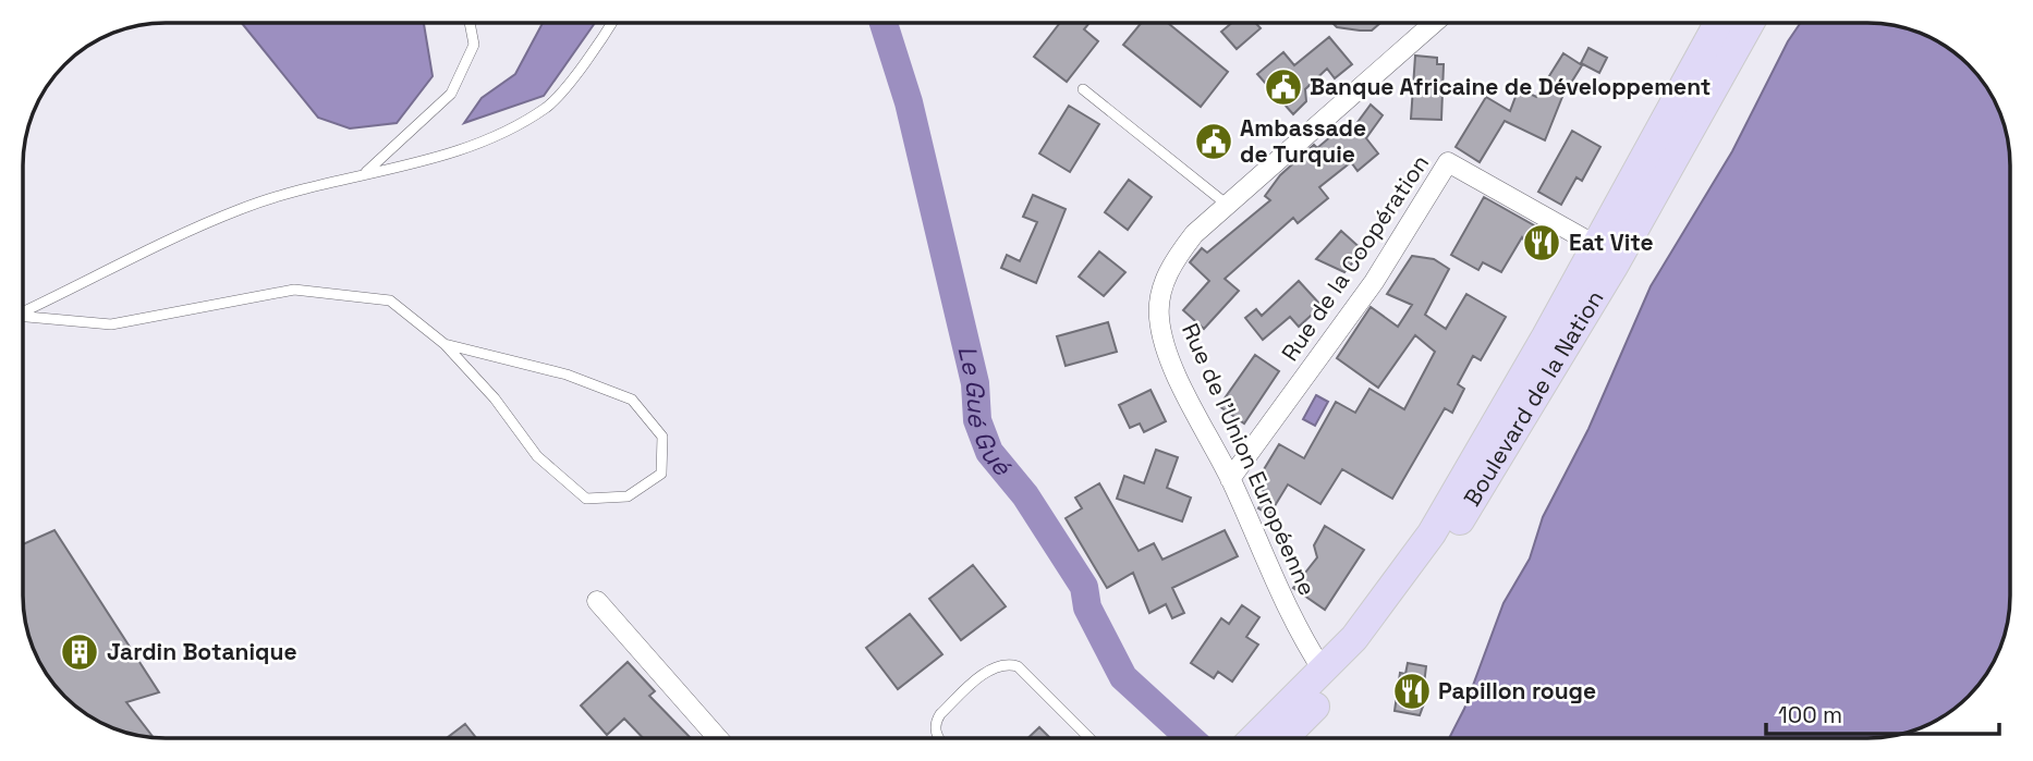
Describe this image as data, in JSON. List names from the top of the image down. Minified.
{"streets":{"main road":["Boulevard de la Nation"],"street":["Rue de la Coopération","Rue de l'Union Européenne"]},"crossings":[["Rue de la Coopération","Boulevard de la Nation"],["Rue de la Coopération","Rue de l'Union Européenne"],["Boulevard de la Nation","Rue de l'Union Européenne"]],"water":["Le Gué Gué"],"places":{"public building":["Banque Africaine de Développement","Ambassade de Turquie"],"restaurant":["Eat Vite","Papillon rouge"],"building":["Jardin Botanique"]},"scale_bar":"100 m"}
